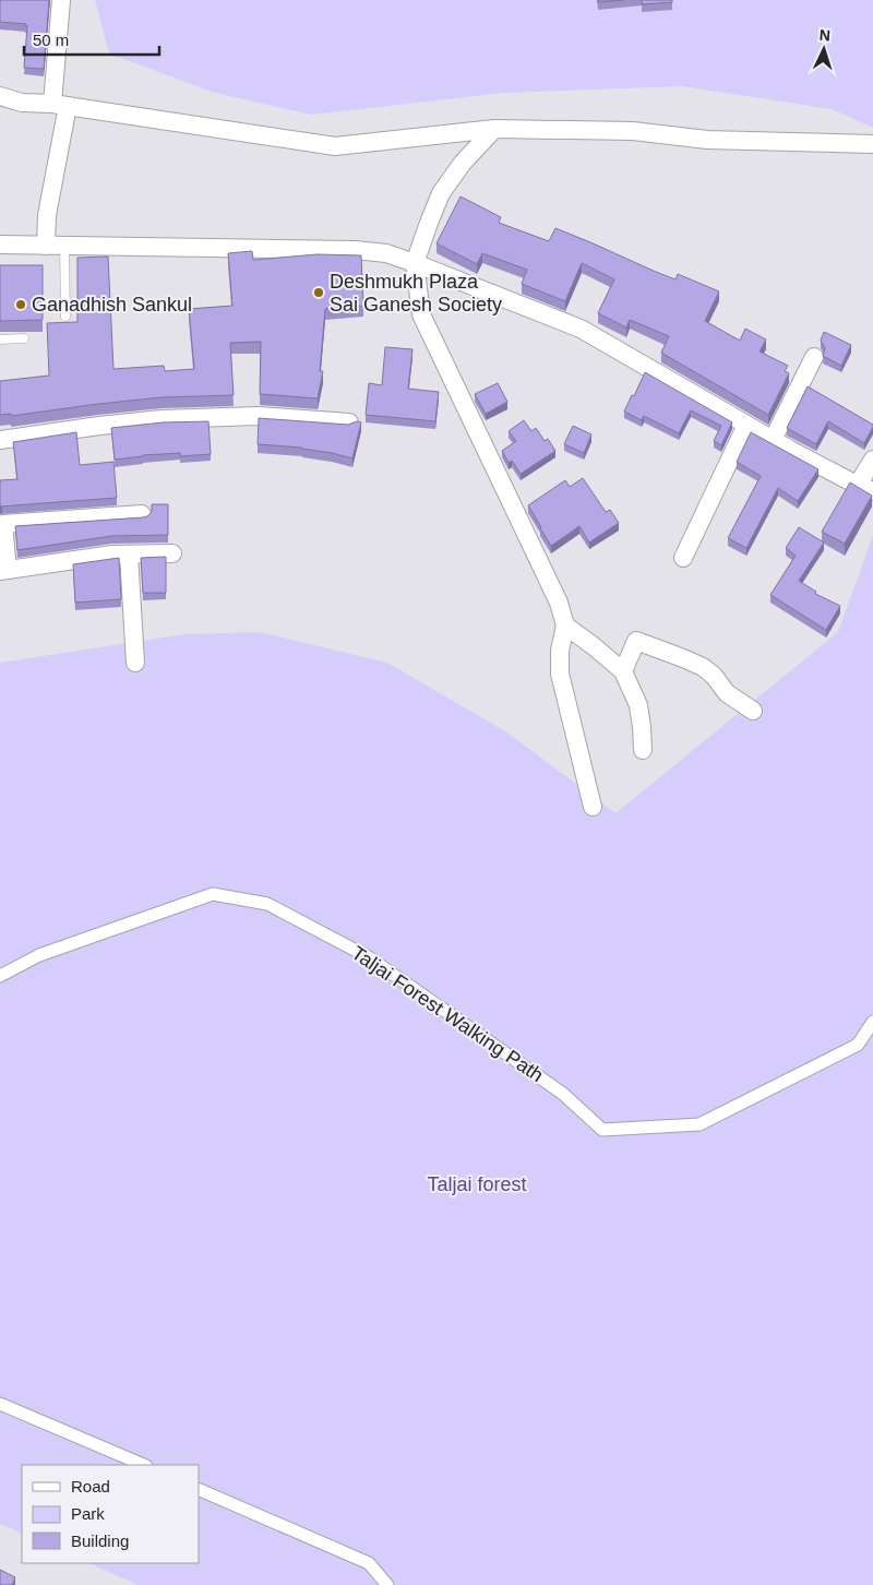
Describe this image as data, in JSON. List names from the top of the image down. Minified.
{"streets":{"street":["Taljai Forest Walking Path"]},"parks":["Taljai forest"],"places":["Deshmukh Plaza Sai Ganesh Society","Ganadhish Sankul"],"legend":["Road","Park","Building"],"scale_bar":"50 m","north":"top"}
